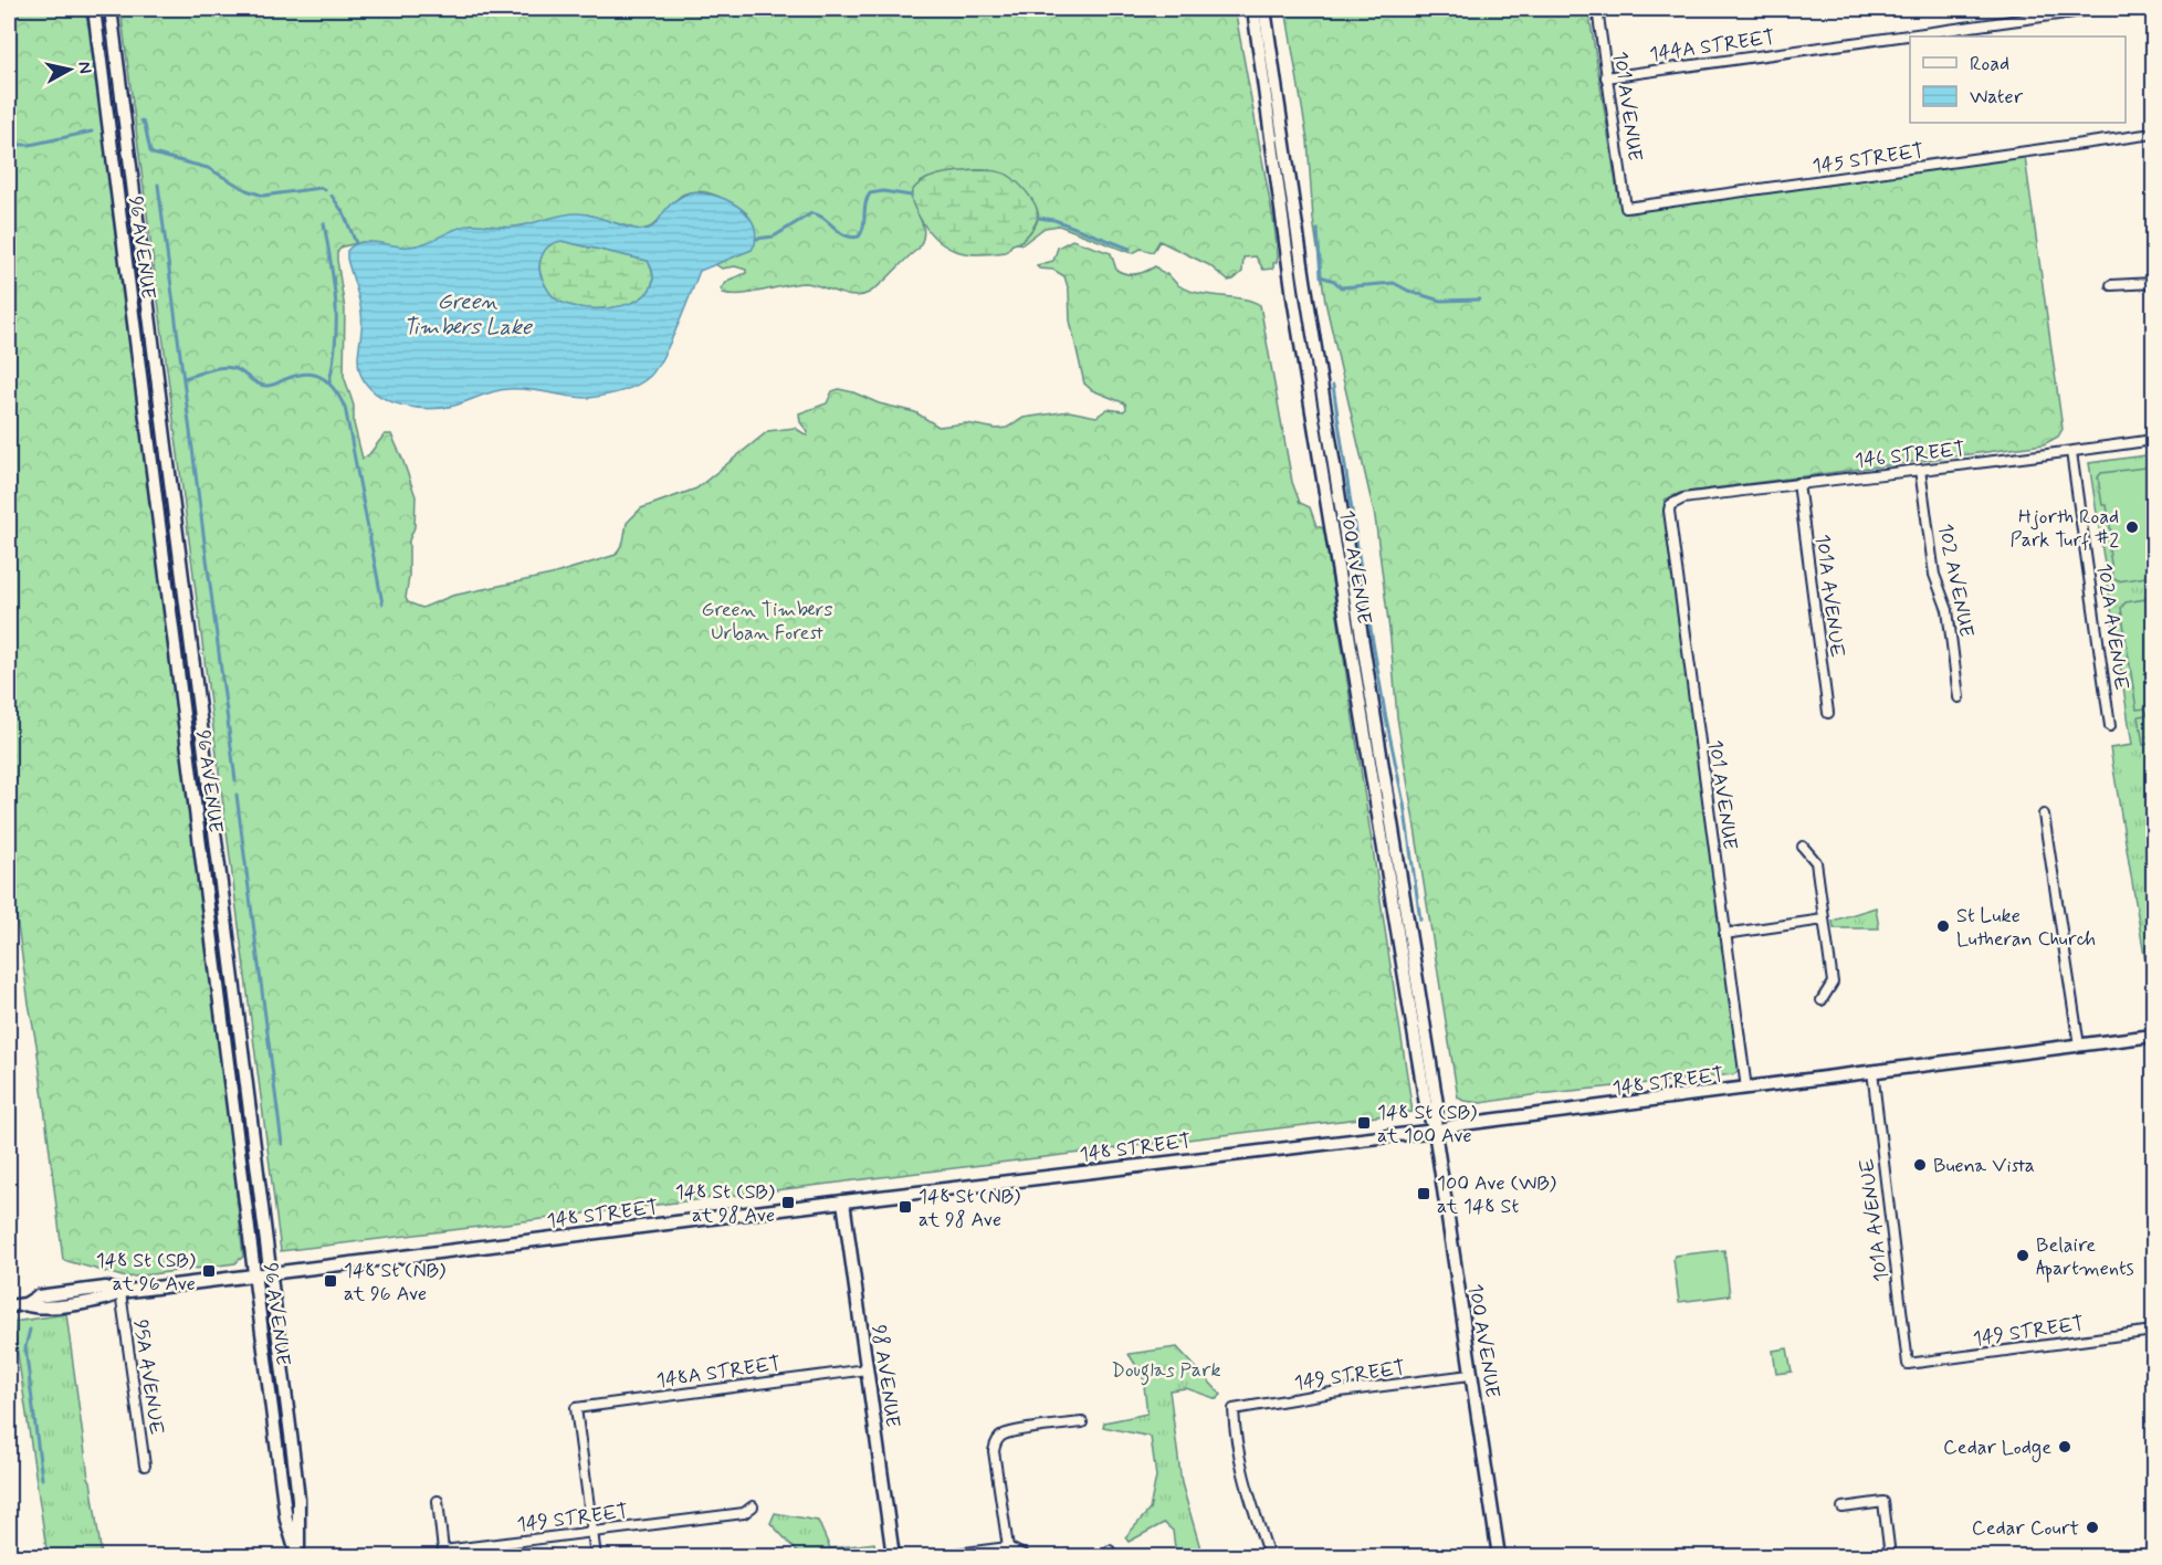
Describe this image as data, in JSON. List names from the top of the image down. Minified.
{"streets":{"main road":["96 AVENUE","100 AVENUE","148 STREET","98 AVENUE"],"street":["144A STREET","101 AVENUE","145 STREET","146 STREET","102 AVENUE","101A AVENUE","102A AVENUE","149 STREET","148A STREET","95A AVENUE"]},"crossings":[["144A STREET","101 AVENUE"],["101 AVENUE","145 STREET"],["101 AVENUE","146 STREET"],["101 AVENUE","148 STREET"],["96 AVENUE","148 STREET"],["146 STREET","102 AVENUE"],["146 STREET","101A AVENUE"],["146 STREET","102A AVENUE"],["100 AVENUE","148 STREET"],["100 AVENUE","149 STREET"],["101A AVENUE","148 STREET"],["101A AVENUE","149 STREET"],["148 STREET","98 AVENUE"],["148 STREET","95A AVENUE"],["149 STREET","148A STREET"],["148A STREET","98 AVENUE"]],"water":["Green Timbers Lake"],"parks":["Green Timbers Urban Forest","Douglas Park"],"places":{"other":["Hjorth Road Park Turf #2","St Luke Lutheran Church","Buena Vista","Belaire Apartments","Cedar Lodge","Cedar Court"],"transit":["148 St (SB) at 100 Ave","100 Ave (WB) at 148 St","148 St (SB) at 98 Ave","148 St (NB) at 98 Ave","148 St (SB) at 96 Ave","148 St (NB) at 96 Ave"]},"legend":["Road","Water"],"north":"right"}
